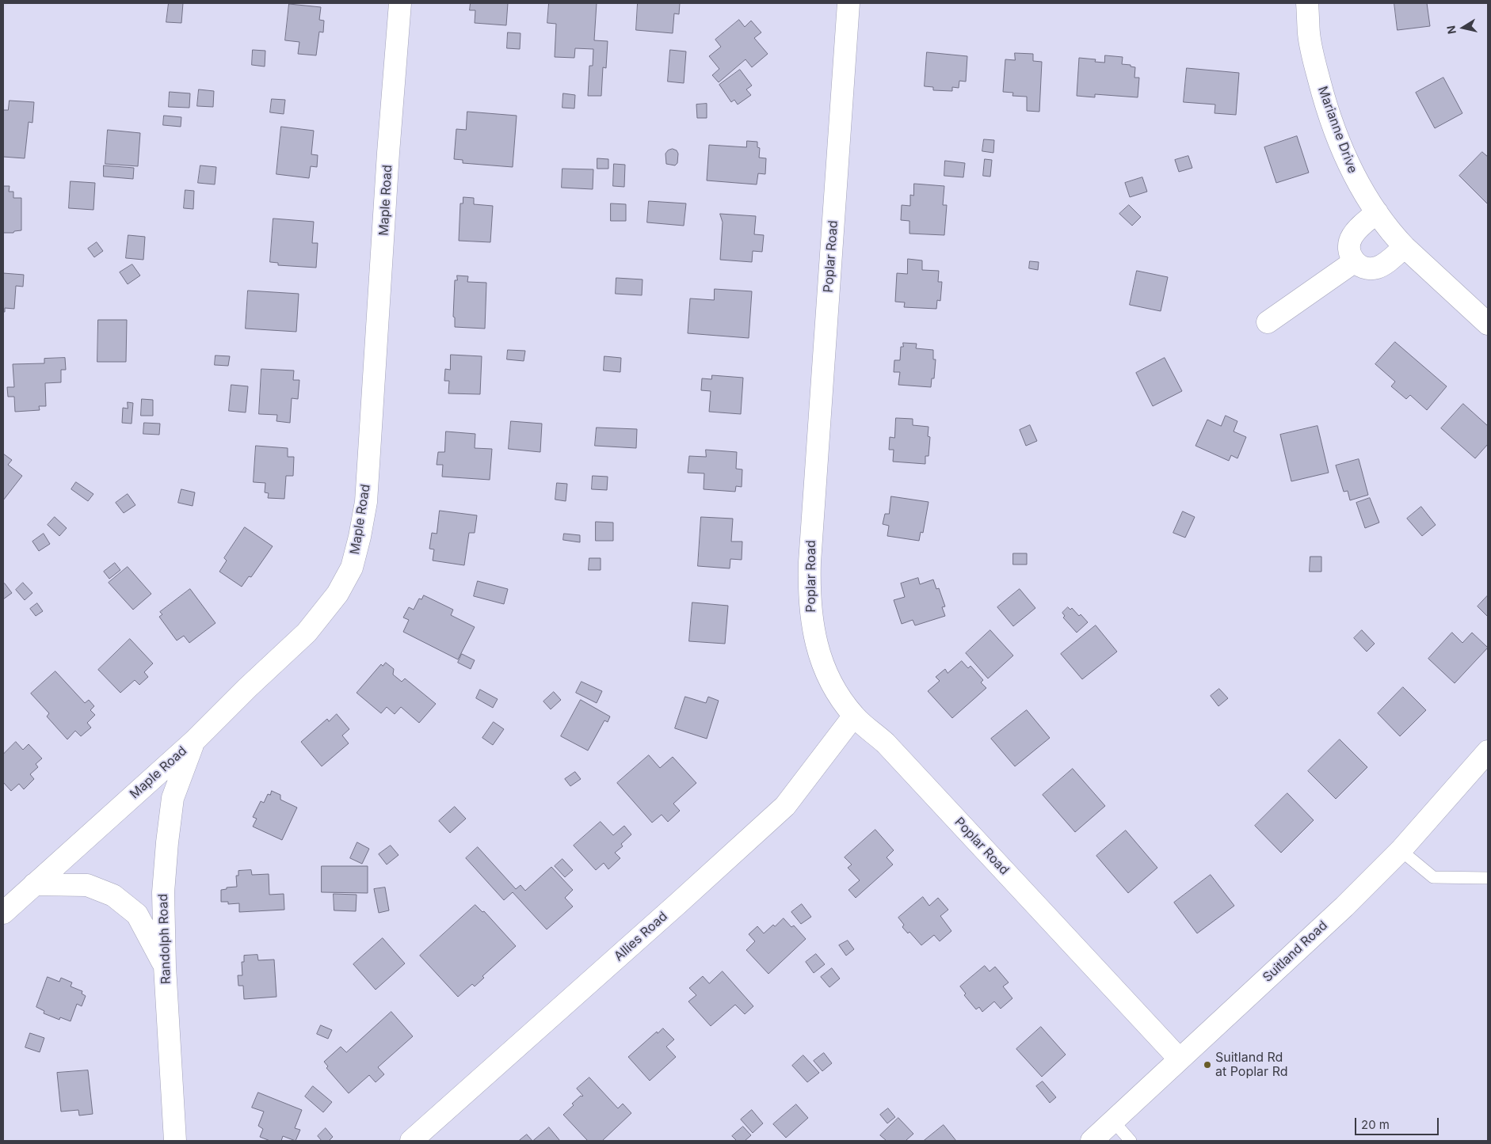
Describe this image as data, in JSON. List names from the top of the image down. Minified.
{"streets":{"street":["Marianne Drive","Maple Road","Poplar Road","Allies Road","Randolph Road","Suitland Road"]},"crossings":[["Maple Road","Randolph Road"],["Poplar Road","Allies Road"],["Poplar Road","Suitland Road"]],"places":["Suitland Rd at Poplar Rd"],"scale_bar":"20 m","north":"left"}
